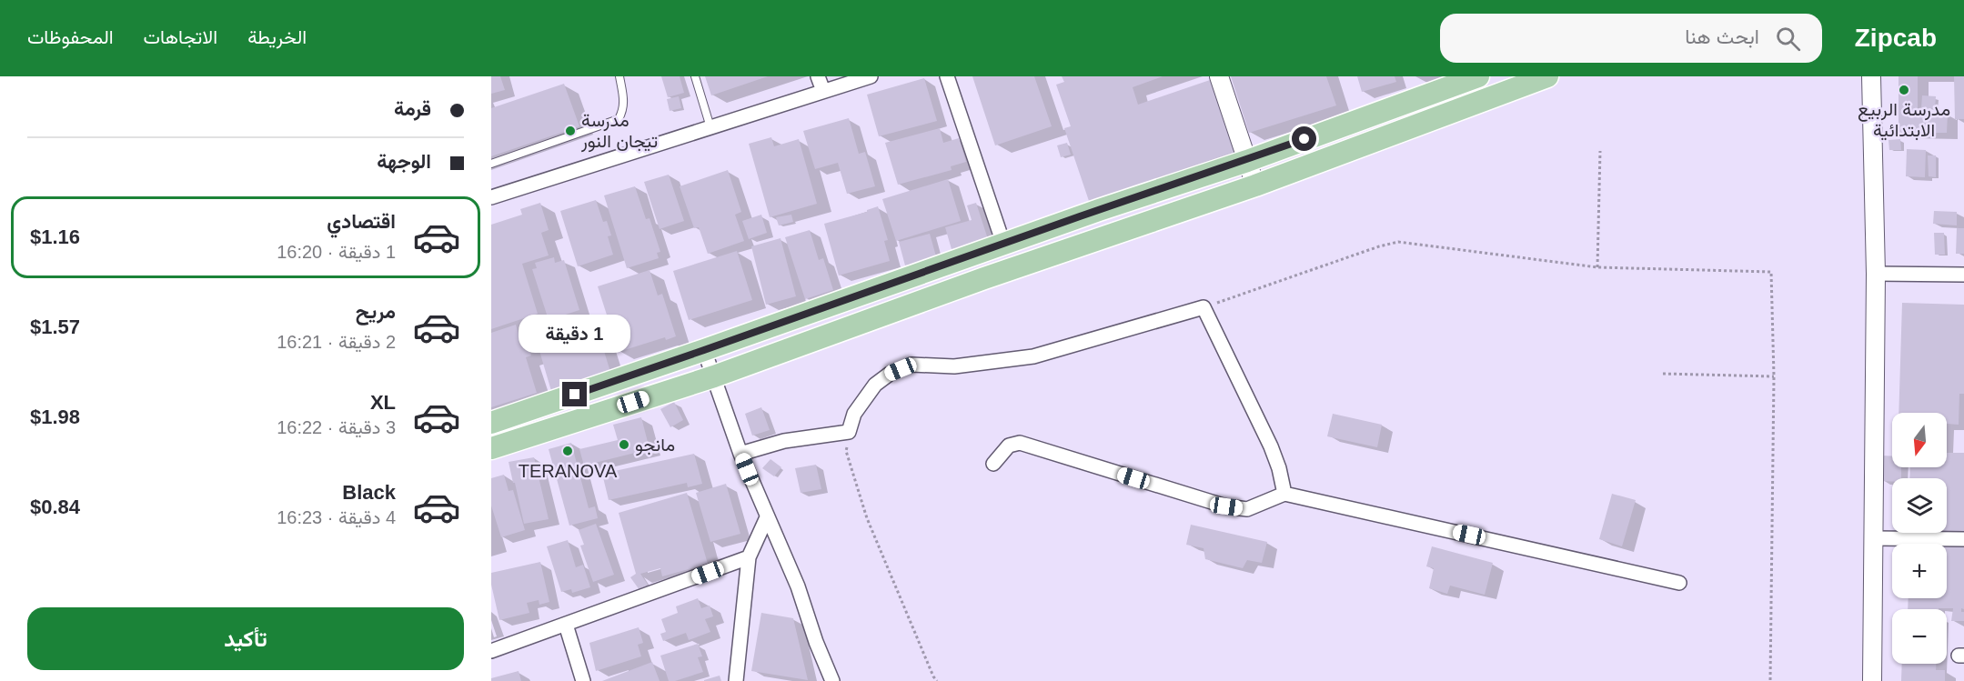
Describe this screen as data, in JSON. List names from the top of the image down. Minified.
{"places":["مدرسة الربيع الابتدائية","مدرسة تيجان النور","مانجو","TERANOVA"],"north":"bottom","page":{"header":"Zipcab","search":"ابحث هنا","nav":["الخريطة","الاتجاهات","المحفوظات"],"banner":["قرمة","الوجهة"],"list":[{"name":"اقتصادي","note":"1 دقيقة · 16:20","value":"$1.16"},{"name":"مريح","note":"2 دقيقة · 16:21","value":"$1.57"},{"name":"XL","note":"3 دقيقة · 16:22","value":"$1.98"},{"name":"Black","note":"4 دقيقة · 16:23","value":"$0.84"}],"bubble":"1 دقيقة","map_buttons":["+","−"],"buttons":"تأكيد"}}
